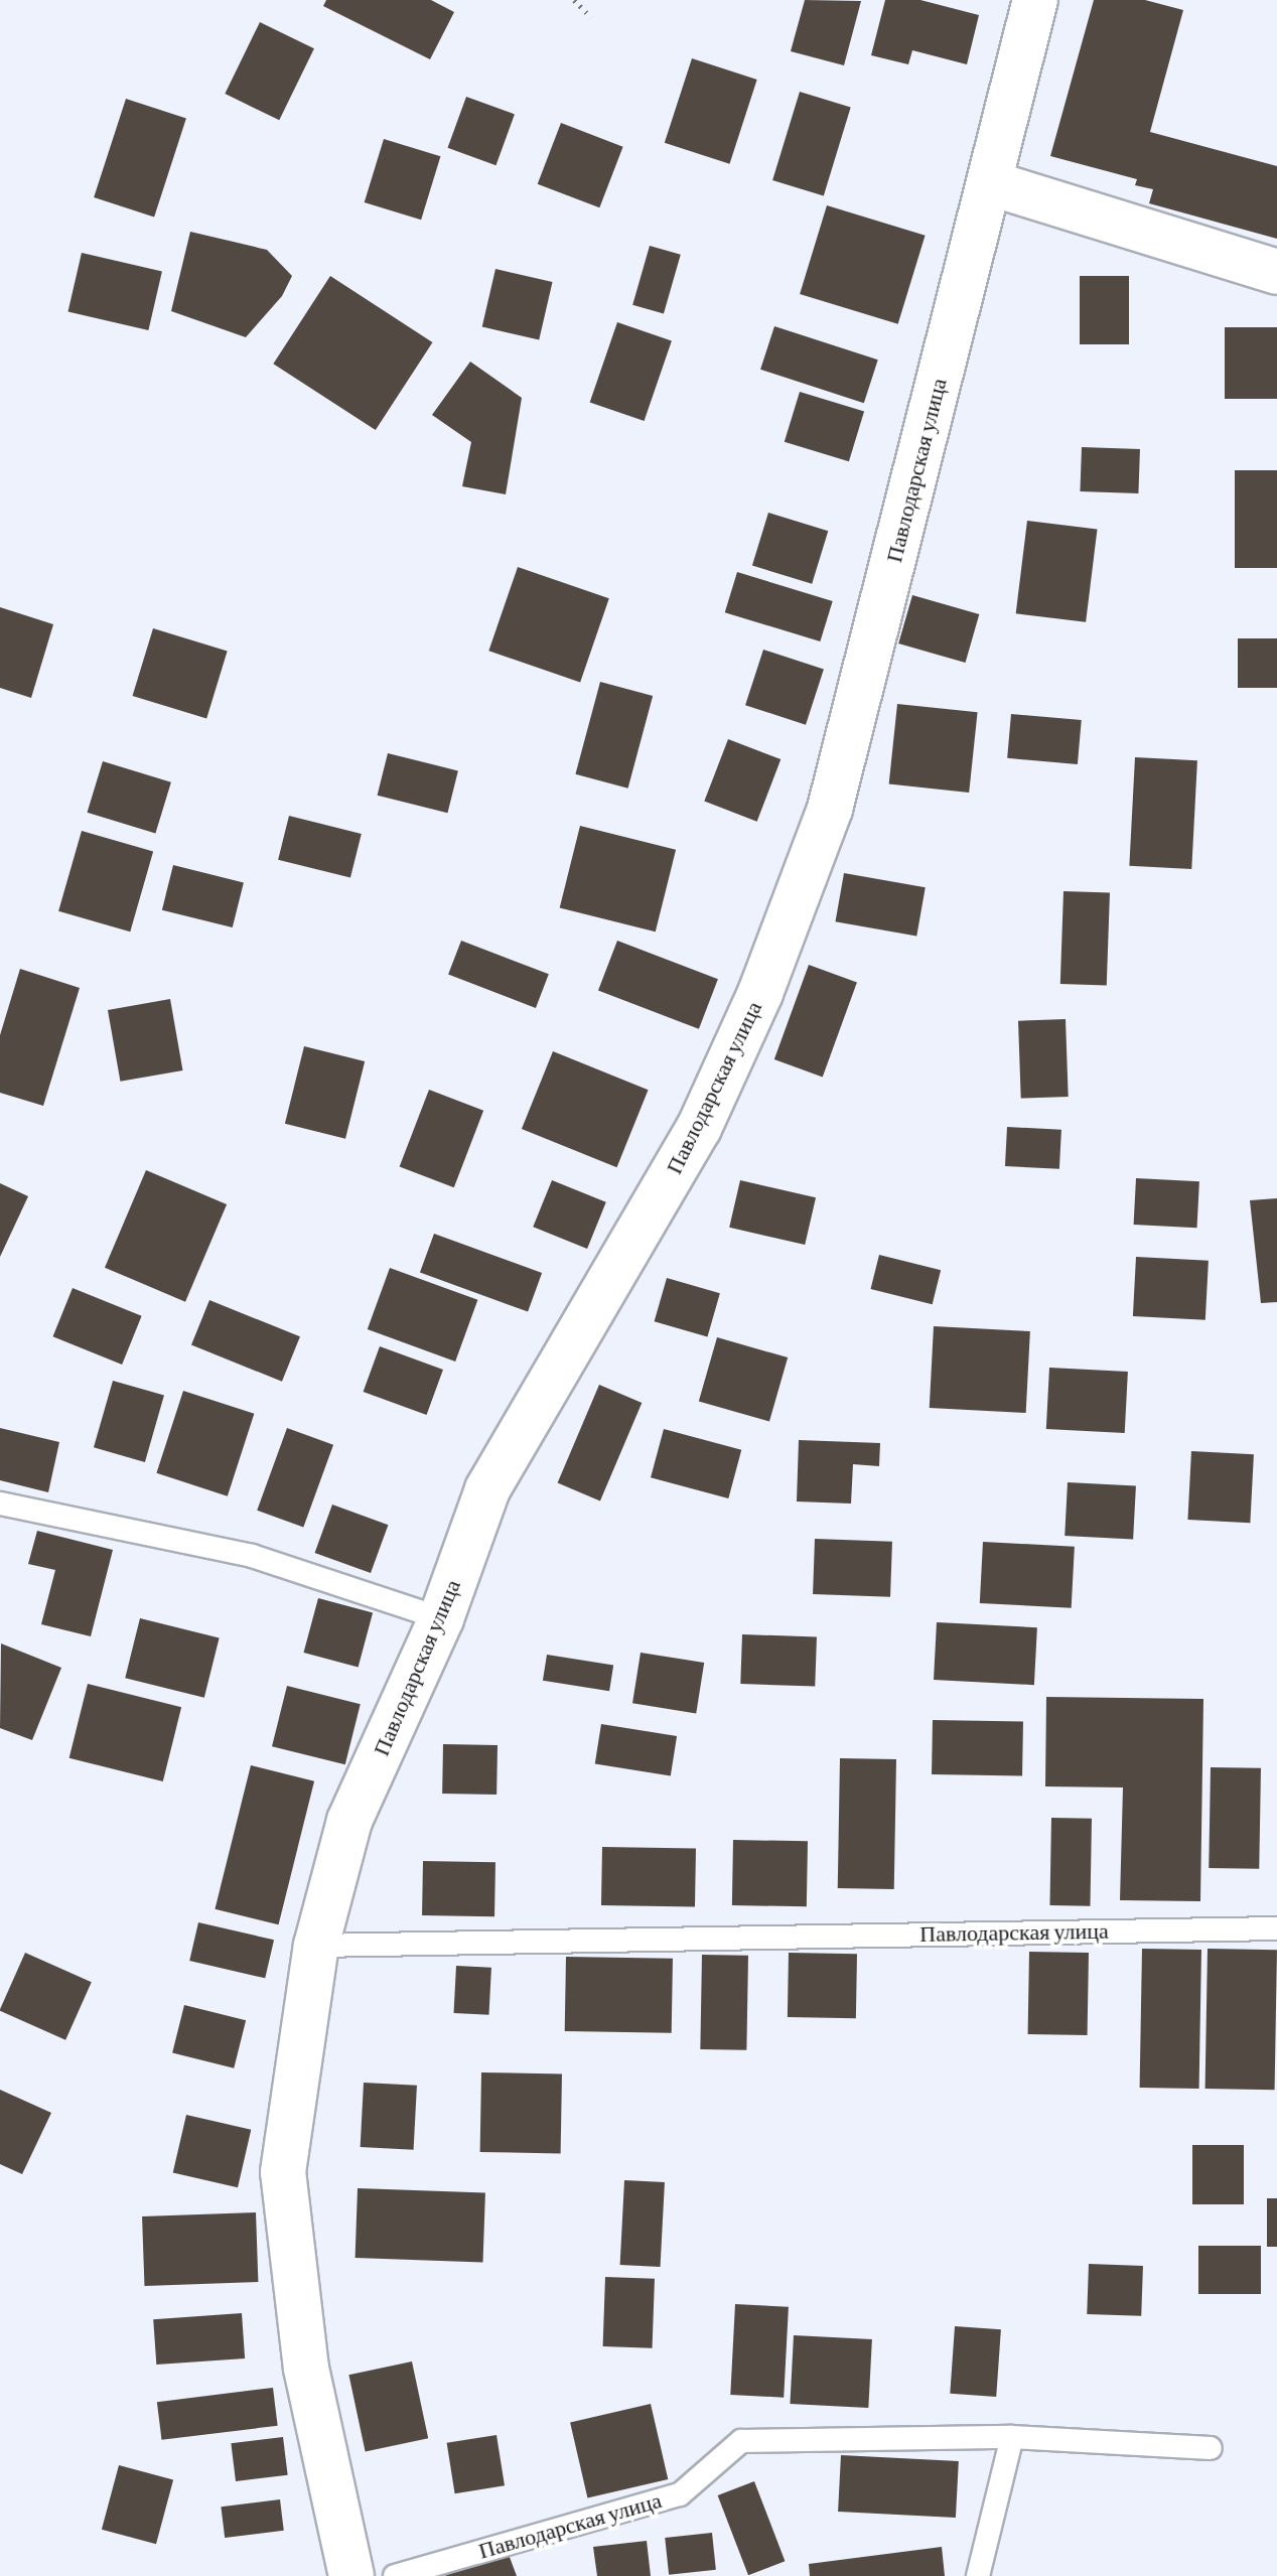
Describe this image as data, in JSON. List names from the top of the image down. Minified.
{"streets":{"street":["Павлодарская улица"]}}
